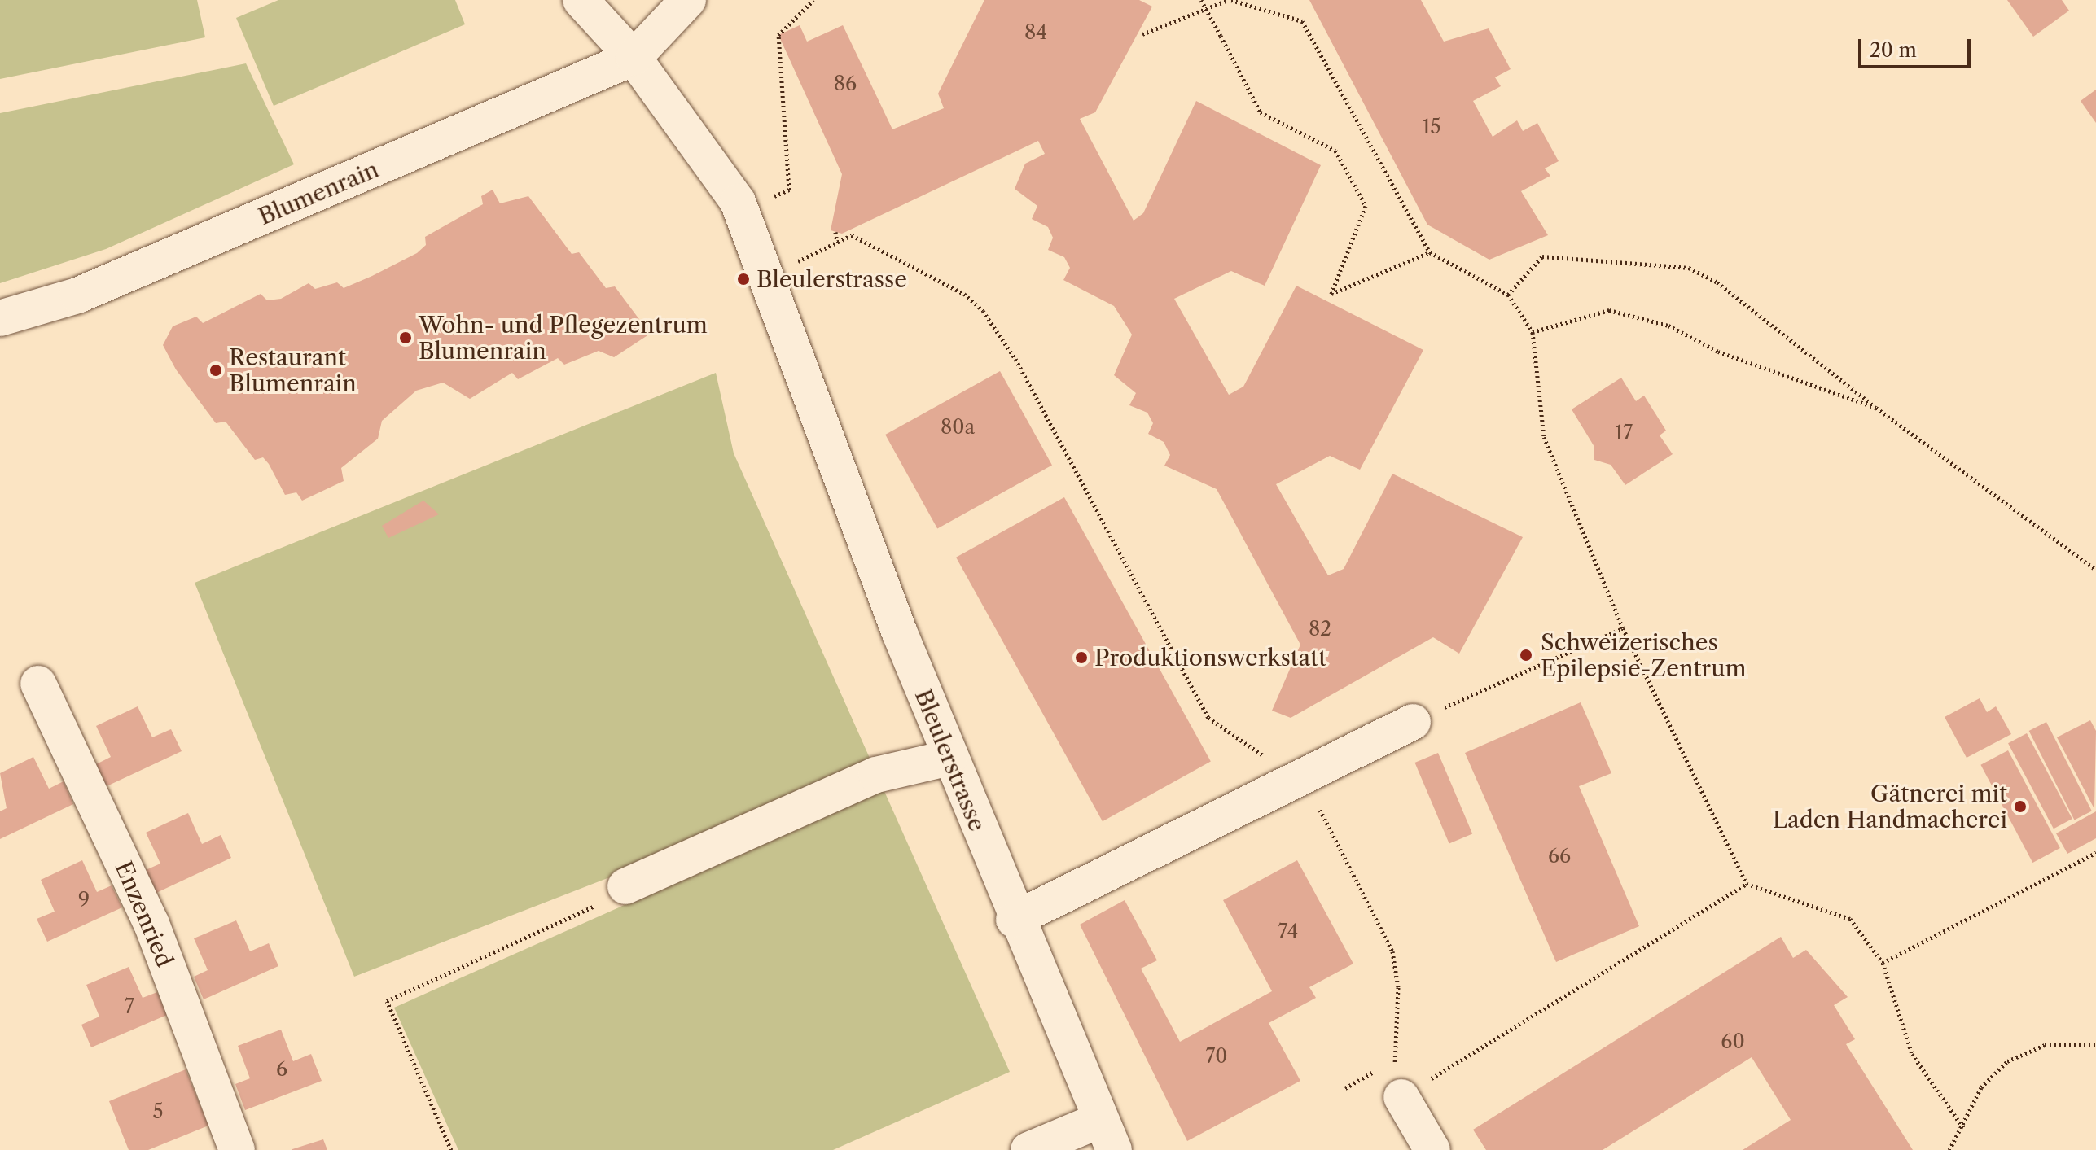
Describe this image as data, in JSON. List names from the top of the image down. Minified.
{"streets":{"street":["Blumenrain","Bleulerstrasse","Enzenried"]},"crossings":[["Blumenrain","Bleulerstrasse"]],"places":["Bleulerstrasse","Wohn- und Pflegezentrum Blumenrain","Restaurant Blumenrain","Schweizerisches Epilepsie-Zentrum","Produktionswerkstatt","Gätnerei mit Laden Handmacherei"],"house_numbers":["84","86","15","80a","17","82","66","9","74","7","60","70","6","5"],"scale_bar":"20 m"}
